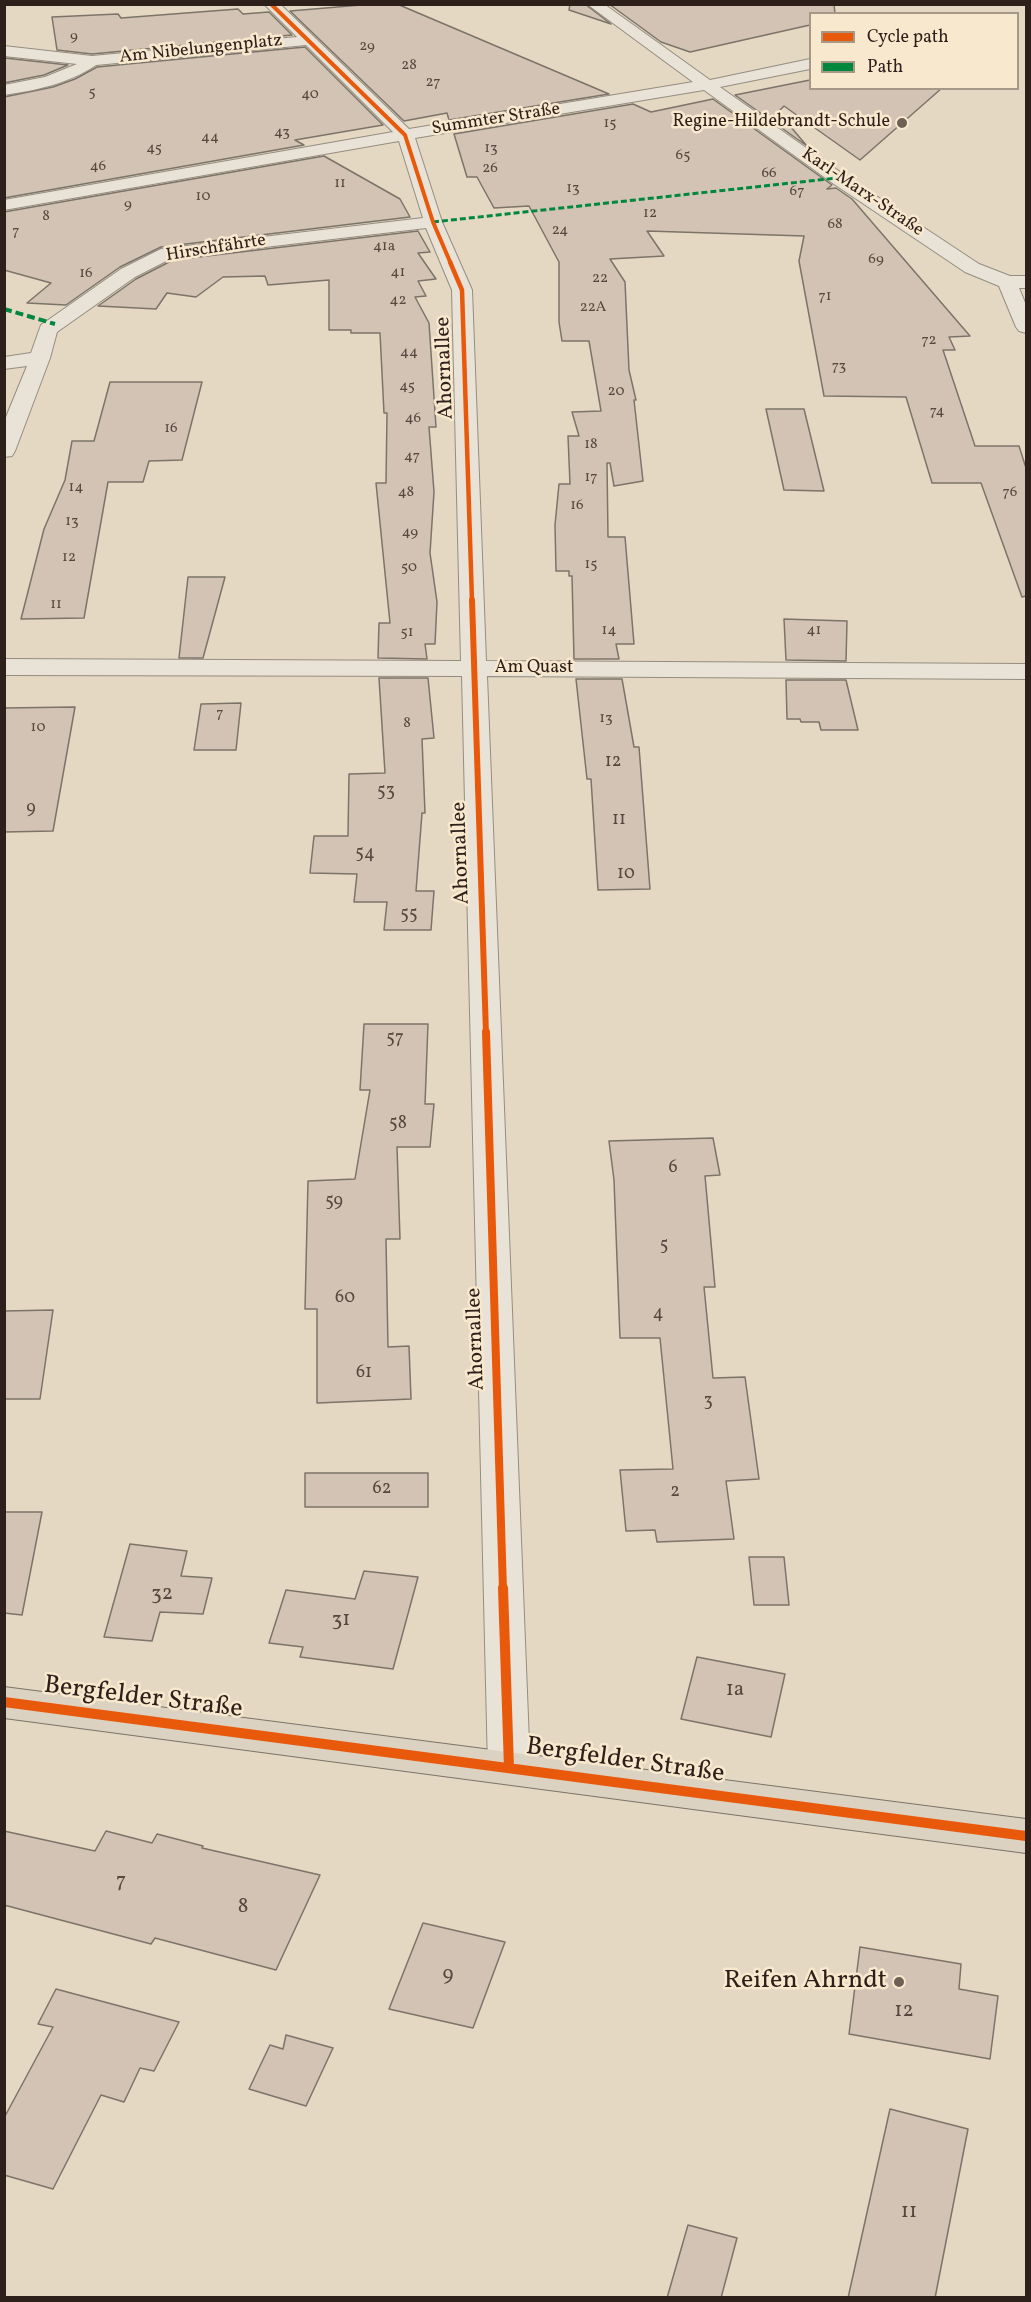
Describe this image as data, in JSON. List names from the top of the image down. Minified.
{"streets":{"main road":["Bergfelder Straße"],"street":["Am Nibelungenplatz","Summter Straße","Karl-Marx-Straße","Hirschfährte","Ahornallee","Am Quast"]},"crossings":[["Am Nibelungenplatz","Ahornallee"],["Summter Straße","Karl-Marx-Straße"],["Summter Straße","Ahornallee"],["Hirschfährte","Ahornallee"],["Ahornallee","Am Quast"],["Ahornallee","Bergfelder Straße"]],"places":["Regine-Hildebrandt-Schule","Reifen Ahrndt"],"house_numbers":["9","29","28","27","5","40","15","43","44","45","13","65","46","26","66","11","13","67","10","9","12","8","68","24","7","41a","69","41","16","22","71","42","22A","72","44","73","45","20","74","46","16","18","47","17","14","48","76","16","13","49","12","15","50","11","14","41","51","7","13","8","10","12","53","9","11","54","10","55","57","58","6","59","5","60","4","61","3","62","2","32","31","1a","7","8","9","12","11"],"legend":["Cycle path","Path"]}
